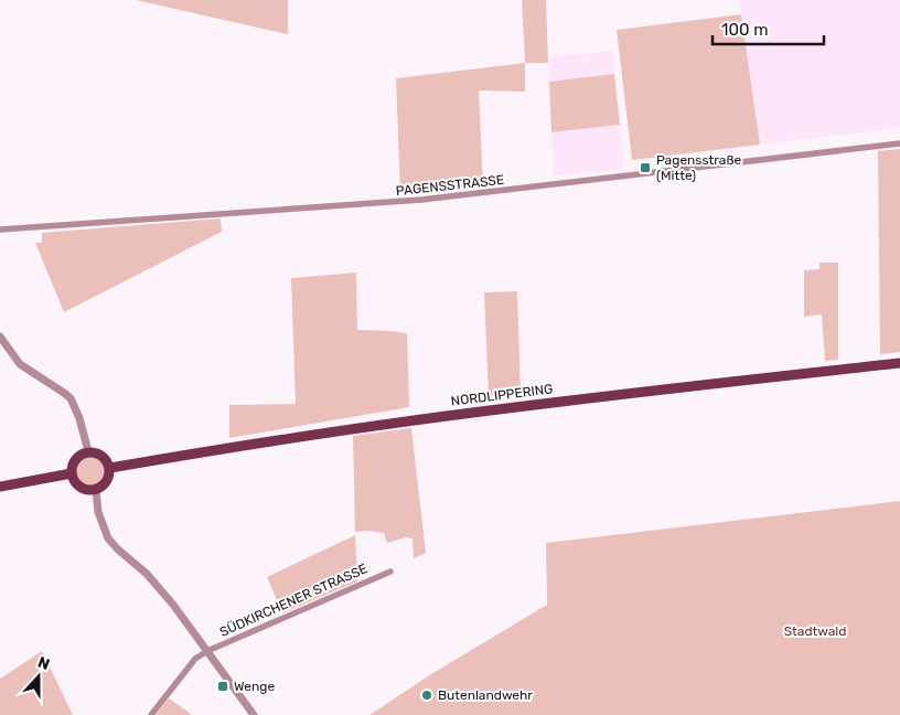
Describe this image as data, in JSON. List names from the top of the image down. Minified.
{"streets":{"main road":["NORDLIPPERING"],"street":["PAGENSSTRASSE","SÜDKIRCHENER STRASSE"]},"crossings":[["NORDLIPPERING","SÜDKIRCHENER STRASSE"]],"parks":["Stadtwald"],"places":{"transit":["Pagensstraße (Mitte)","Wenge"],"other":["Butenlandwehr"]},"scale_bar":"100 m","north":"top"}
